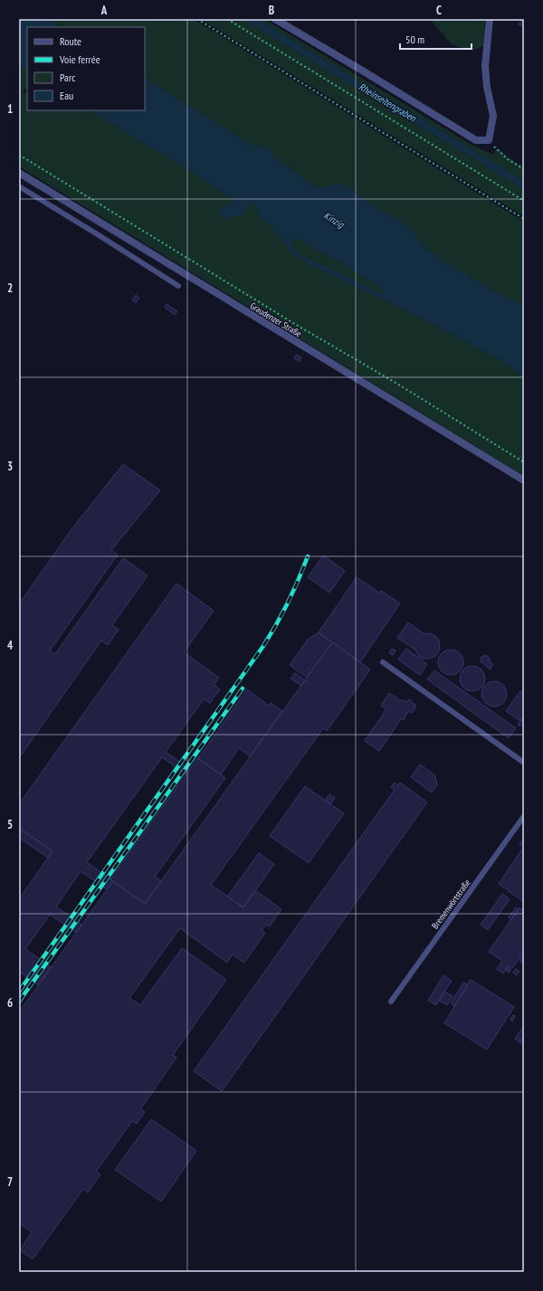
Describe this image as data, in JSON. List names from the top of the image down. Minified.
{"streets":{"street":["Graudenzer Straße"],"lane":["Bremenwörtstraße"]},"water":["Rheinseitengraben","Kinzig"],"legend":["Route","Voie ferrée","Parc","Eau"],"scale_bar":"50 m","grid":{"columns":["A","B","C"],"rows":["1","2","3","4","5","6","7"]}}
